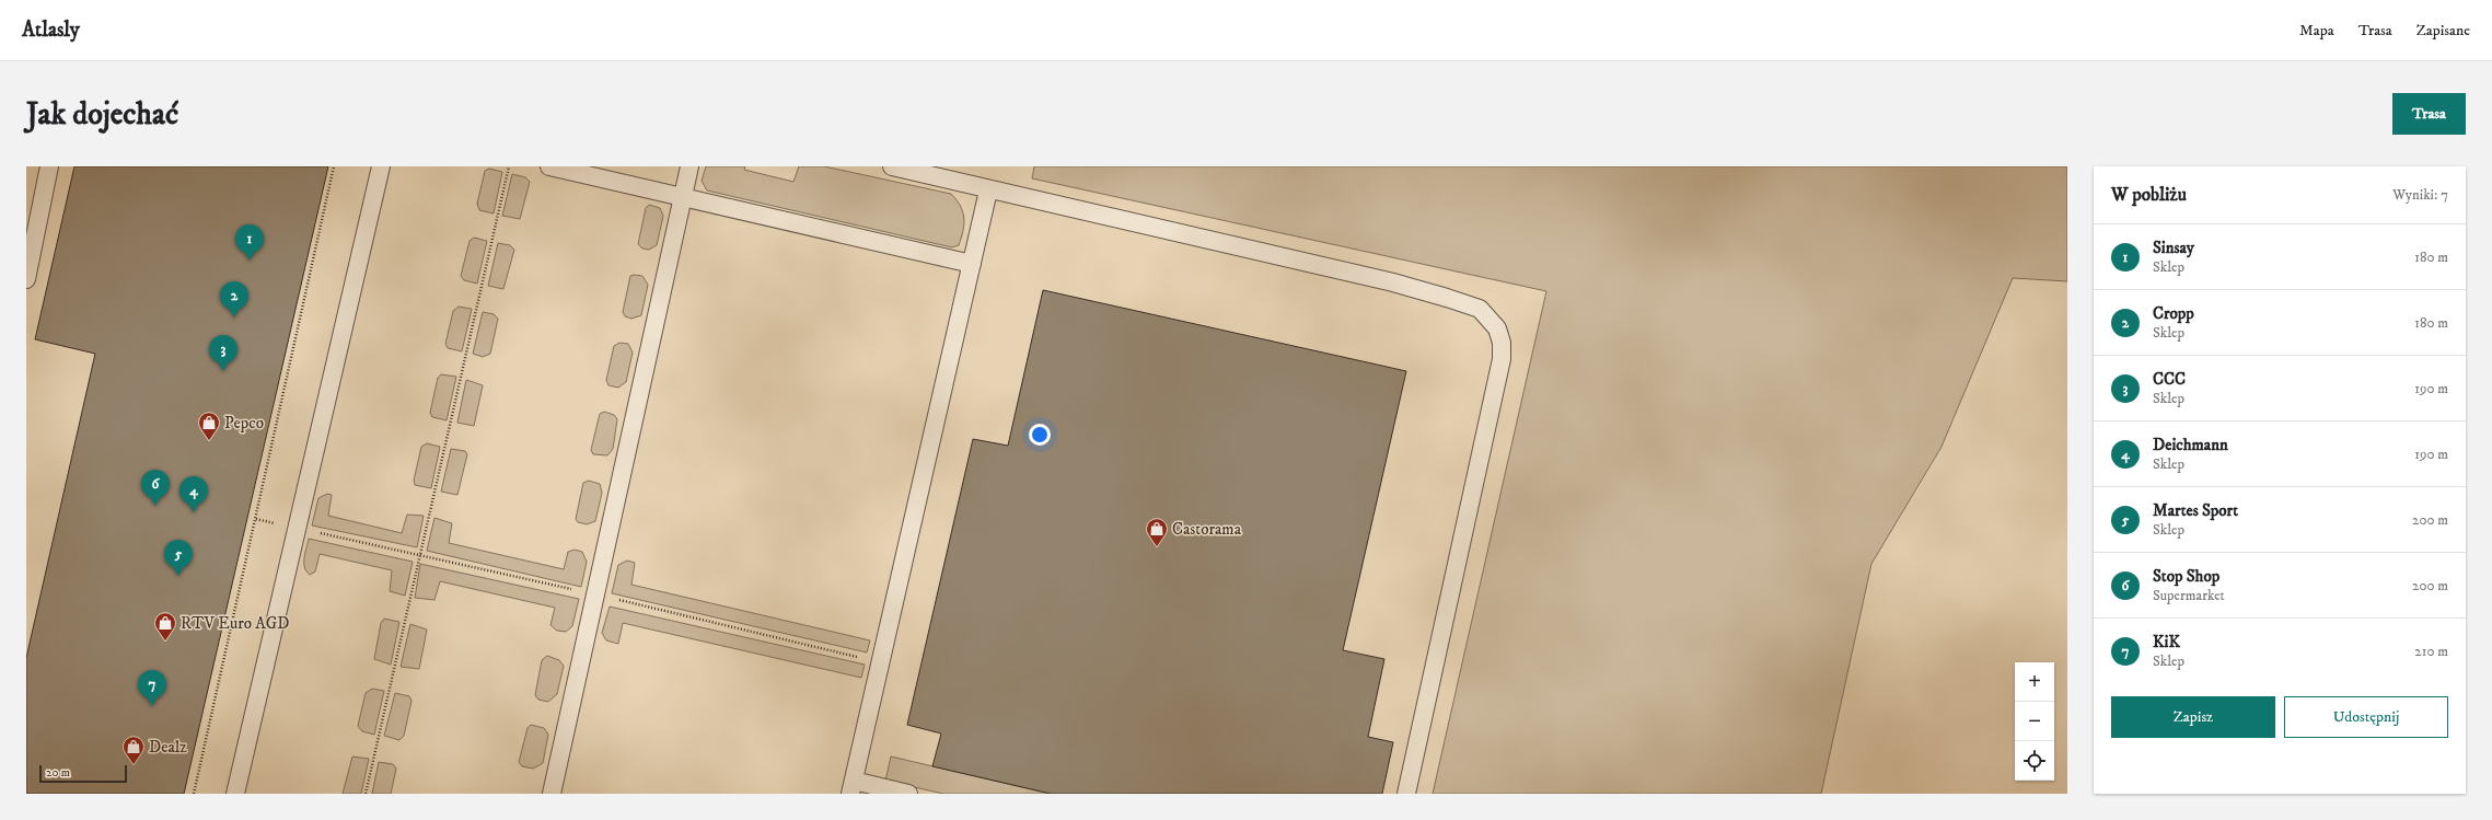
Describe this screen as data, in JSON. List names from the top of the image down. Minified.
{"places":{"shop":["Pepco","Castorama","RTV Euro AGD","Dealz"]},"scale_bar":"20 m","page":{"header":"Atlasly","nav":["Mapa","Trasa","Zapisane"],"buttons":["Trasa",["Zapisz","Udostępnij"]],"title":"Jak dojechać","heading":["W pobliżu","Wyniki: 7"],"list":[{"mark":"1","name":"Sinsay","note":"Sklep","value":"180 m"},{"mark":"2","name":"Cropp","note":"Sklep","value":"180 m"},{"mark":"3","name":"CCC","note":"Sklep","value":"190 m"},{"mark":"4","name":"Deichmann","note":"Sklep","value":"190 m"},{"mark":"5","name":"Martes Sport","note":"Sklep","value":"200 m"},{"mark":"6","name":"Stop Shop","note":"Supermarket","value":"200 m"},{"mark":"7","name":"KiK","note":"Sklep","value":"210 m"}],"pins":["1","2","3","6","4","5","7"],"map_buttons":["+","−"],"scale":"20 m"}}
